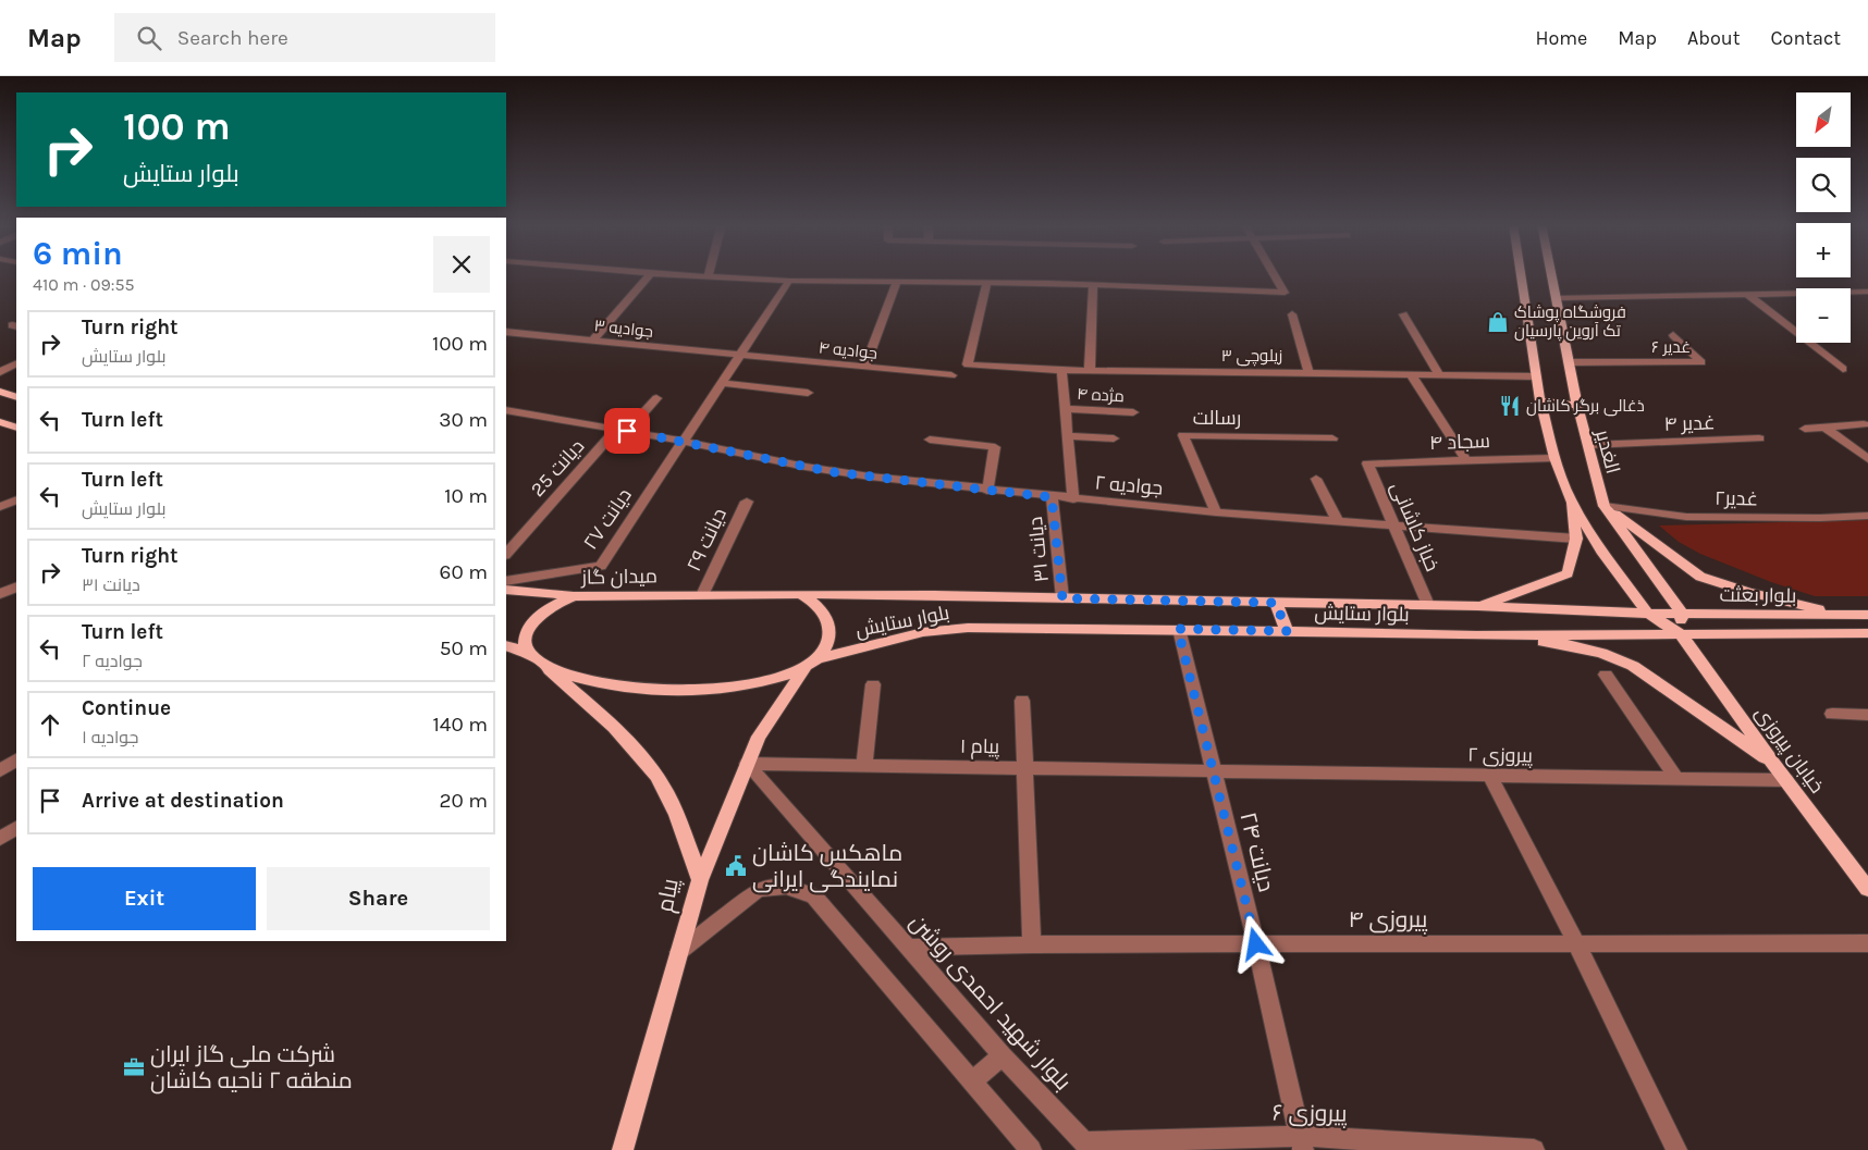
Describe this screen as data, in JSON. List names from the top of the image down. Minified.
{"streets":{"main road":["الغدیر","میدان گاز","بلوار بعثت","بلوار ستایش","خیابان پیروزی","پیام"],"street":["جوادیه ۳","غدیر ۶","جوادیه ۴","زیلوچی ۳","مژده ۴","رسالت","غدیر ۴","سجاد ۴","دیانت 25","جوادیه ۲","غدیر۲","دیانت ۲۷","خباز کاشانی","دیانت ۲۹","دیانت ۳۱","پیام ۱","پیروزی ۲","دیانت ۲۴","پیروزی ۴","بلوار شهید احمدی روشن","پیروزی ۶"]},"crossings":[["جوادیه ۳","جوادیه ۴"],["جوادیه ۳","دیانت ۲۷"],["غدیر ۶","الغدیر"],["جوادیه ۴","دیانت ۲۷"],["رسالت","جوادیه ۲"],["غدیر ۴","الغدیر"],["سجاد ۴","خباز کاشانی"],["الغدیر","غدیر۲"],["الغدیر","بلوار بعثت"],["دیانت 25","جوادیه ۲"],["جوادیه ۲","دیانت ۲۷"],["جوادیه ۲","خباز کاشانی"],["جوادیه ۲","دیانت ۳۱"],["خباز کاشانی","بلوار ستایش"],["دیانت ۲۹","میدان گاز"],["دیانت ۳۱","بلوار ستایش"],["میدان گاز","بلوار ستایش"],["میدان گاز","پیام"],["بلوار بعثت","بلوار ستایش"],["بلوار بعثت","خیابان پیروزی"],["بلوار ستایش","خیابان پیروزی"],["بلوار ستایش","دیانت ۲۴"],["پیام ۱","پیروزی ۲"],["پیام ۱","دیانت ۲۴"],["پیام ۱","بلوار شهید احمدی روشن"],["خیابان پیروزی","پیروزی ۲"],["پیروزی ۲","دیانت ۲۴"],["دیانت ۲۴","پیروزی ۴"],["دیانت ۲۴","پیروزی ۶"],["پیروزی ۴","بلوار شهید احمدی روشن"],["بلوار شهید احمدی روشن","پیروزی ۶"]],"places":{"shop":["فروشگاه پوشاک تک آروین پارسیان"],"restaurant":["ذغالی برگر کاشان"],"public building":["ماهکس کاشان نمایندگی ایرانی"],"office":["شرکت ملی گاز ایران منطقه ۲ ناحیه کاشان"]},"north":"bottom left","page":{"header":"Map","search":"Search here","nav":["Home","Map","About","Contact"],"map_buttons":["+","−"],"turn":["100 m","بلوار ستایش"],"heading":["6 min","410 m · 09:55"],"list":[{"name":"Turn right","note":"بلوار ستایش","value":"100 m"},{"name":"Turn left","value":"30 m"},{"name":"Turn left","note":"بلوار ستایش","value":"10 m"},{"name":"Turn right","note":"دیانت ۳۱","value":"60 m"},{"name":"Turn left","note":"جوادیه ۲","value":"50 m"},{"name":"Continue","note":"جوادیه ۱","value":"140 m"},{"name":"Arrive at destination","value":"20 m"}],"buttons":["Exit","Share"]}}
